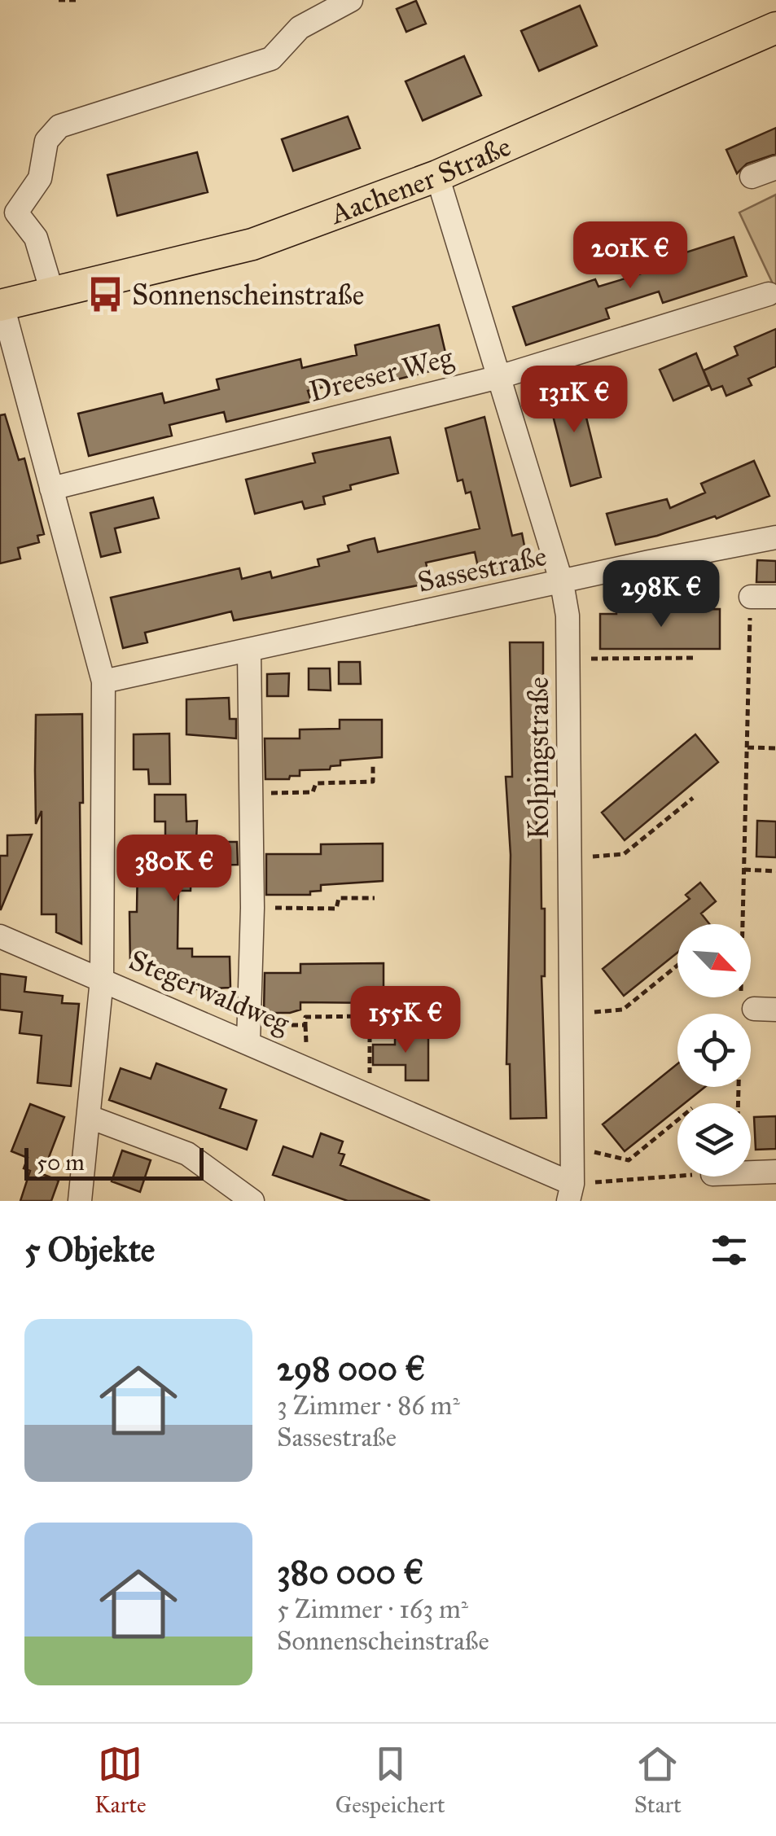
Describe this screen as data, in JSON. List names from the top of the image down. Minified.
{"streets":{"main road":["Aachener Straße"],"street":["Dreeser Weg","Sassestraße","Kolpingstraße","Stegerwaldweg"]},"crossings":[["Aachener Straße","Kolpingstraße"],["Dreeser Weg","Kolpingstraße"],["Sassestraße","Kolpingstraße"],["Kolpingstraße","Stegerwaldweg"]],"places":{"bus stop":["Sonnenscheinstraße"]},"scale_bar":"50 m","north":"bottom right","page":{"price":["201K €","131K €","298K €","380K €","155K €"],"scale":"50 m","heading":"5 Objekte","list":[{"name":"298 000 €","note":"3 Zimmer · 86 m² · Sassestraße"},{"name":"380 000 €","note":"5 Zimmer · 163 m² · Sonnenscheinstraße"}],"tabs":["Karte","Gespeichert","Start"]}}
